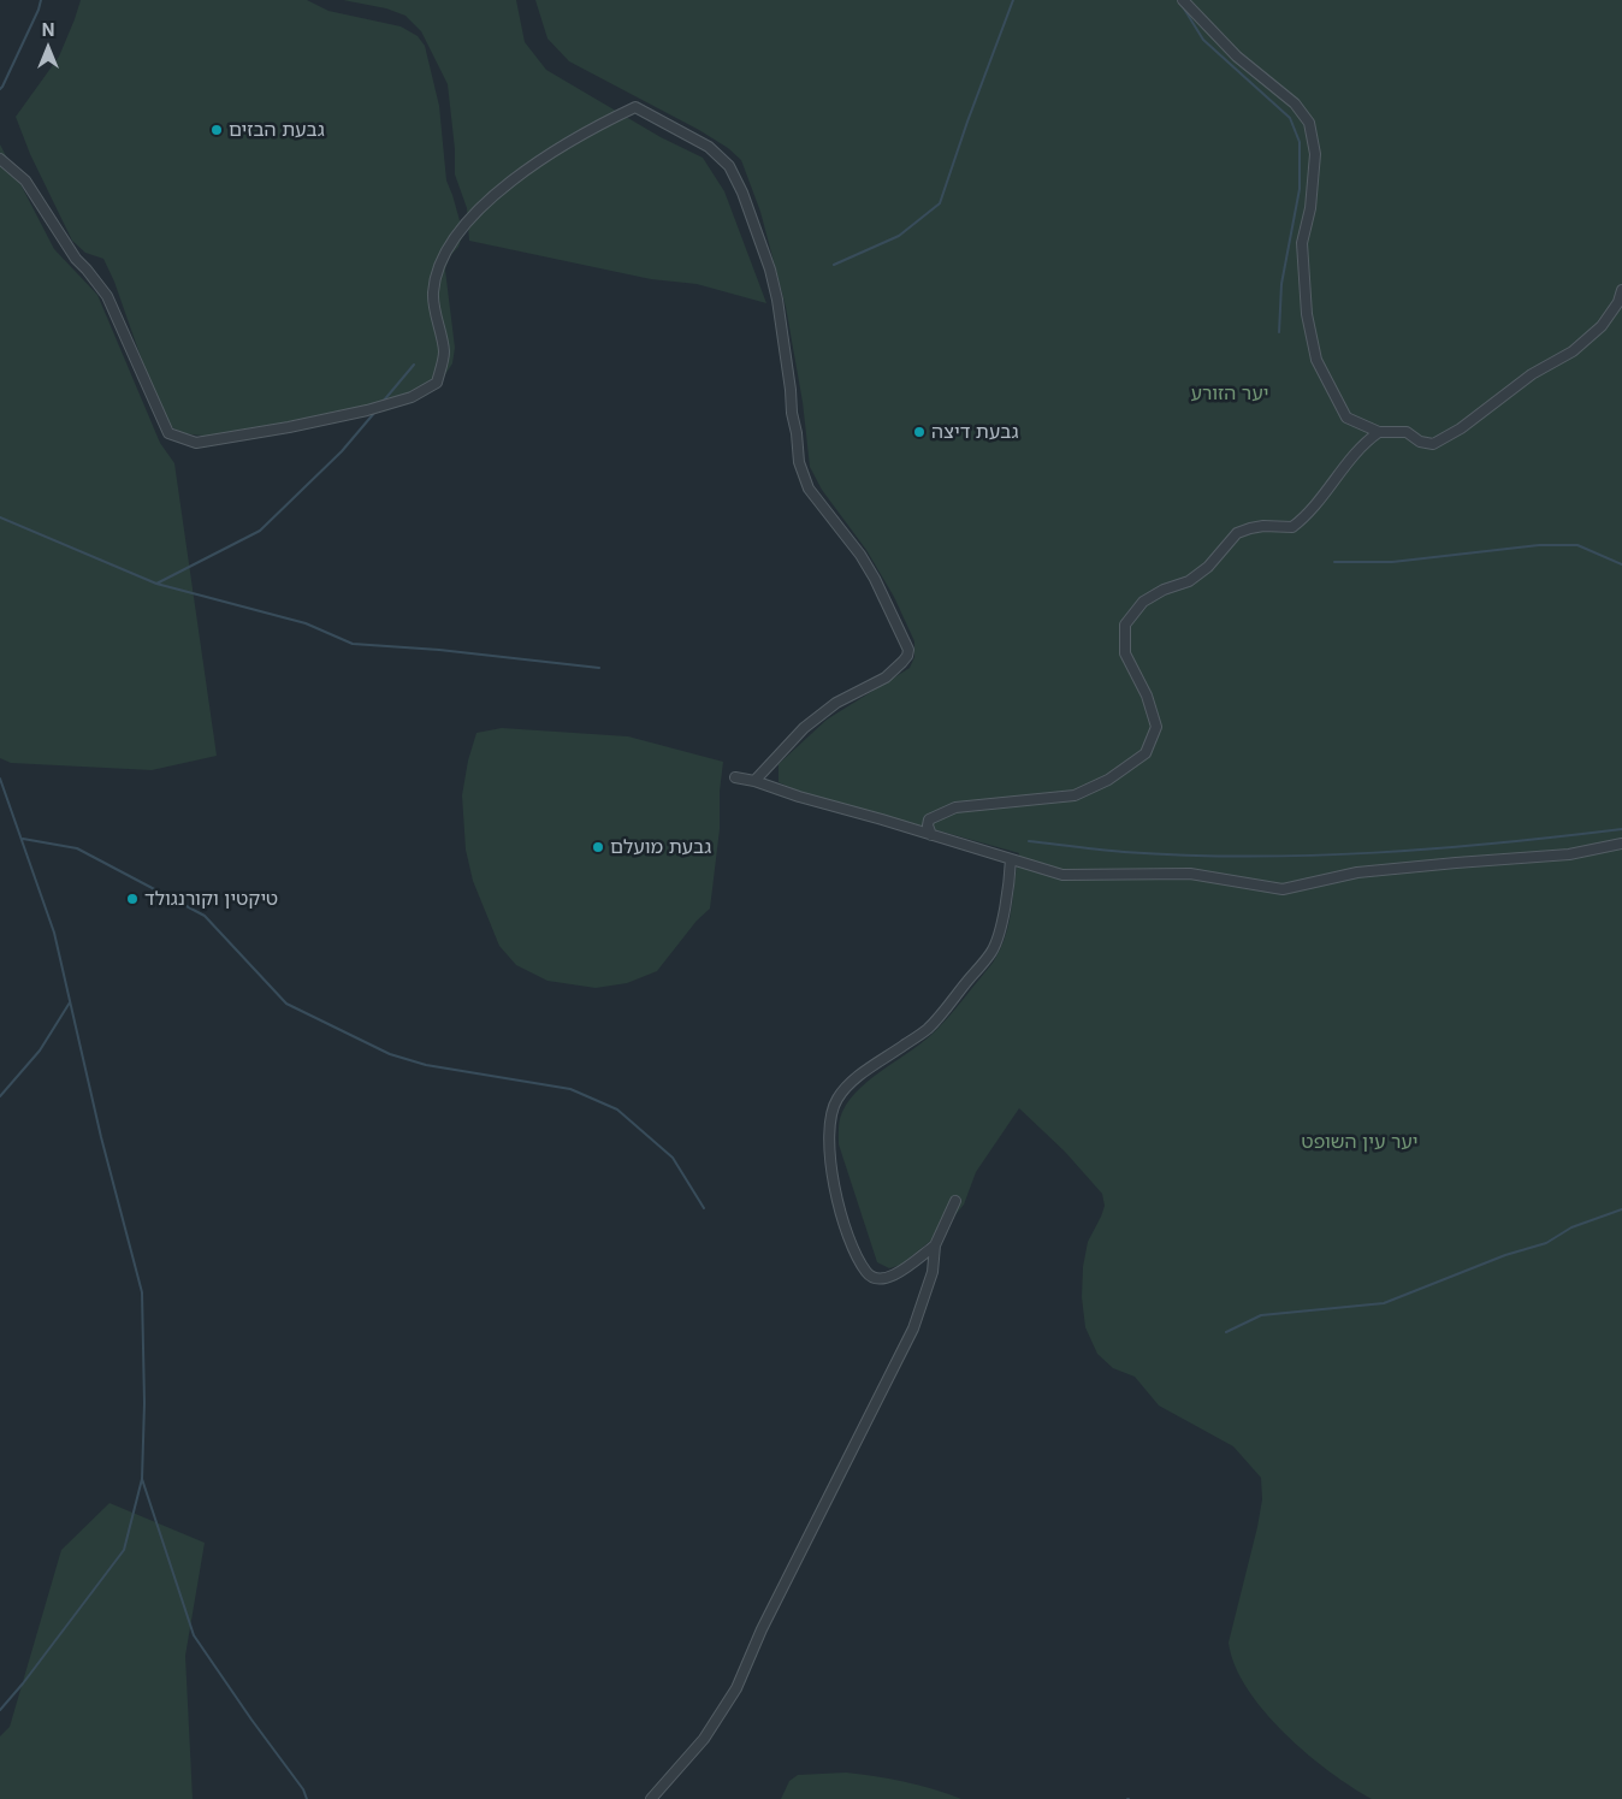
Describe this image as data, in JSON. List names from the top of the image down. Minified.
{"parks":["יער הזורע","יער עין השופט"],"places":["גבעת הבזים","גבעת דיצה","גבעת מועלם","טיקטין וקורנגולד"],"north":"top"}
